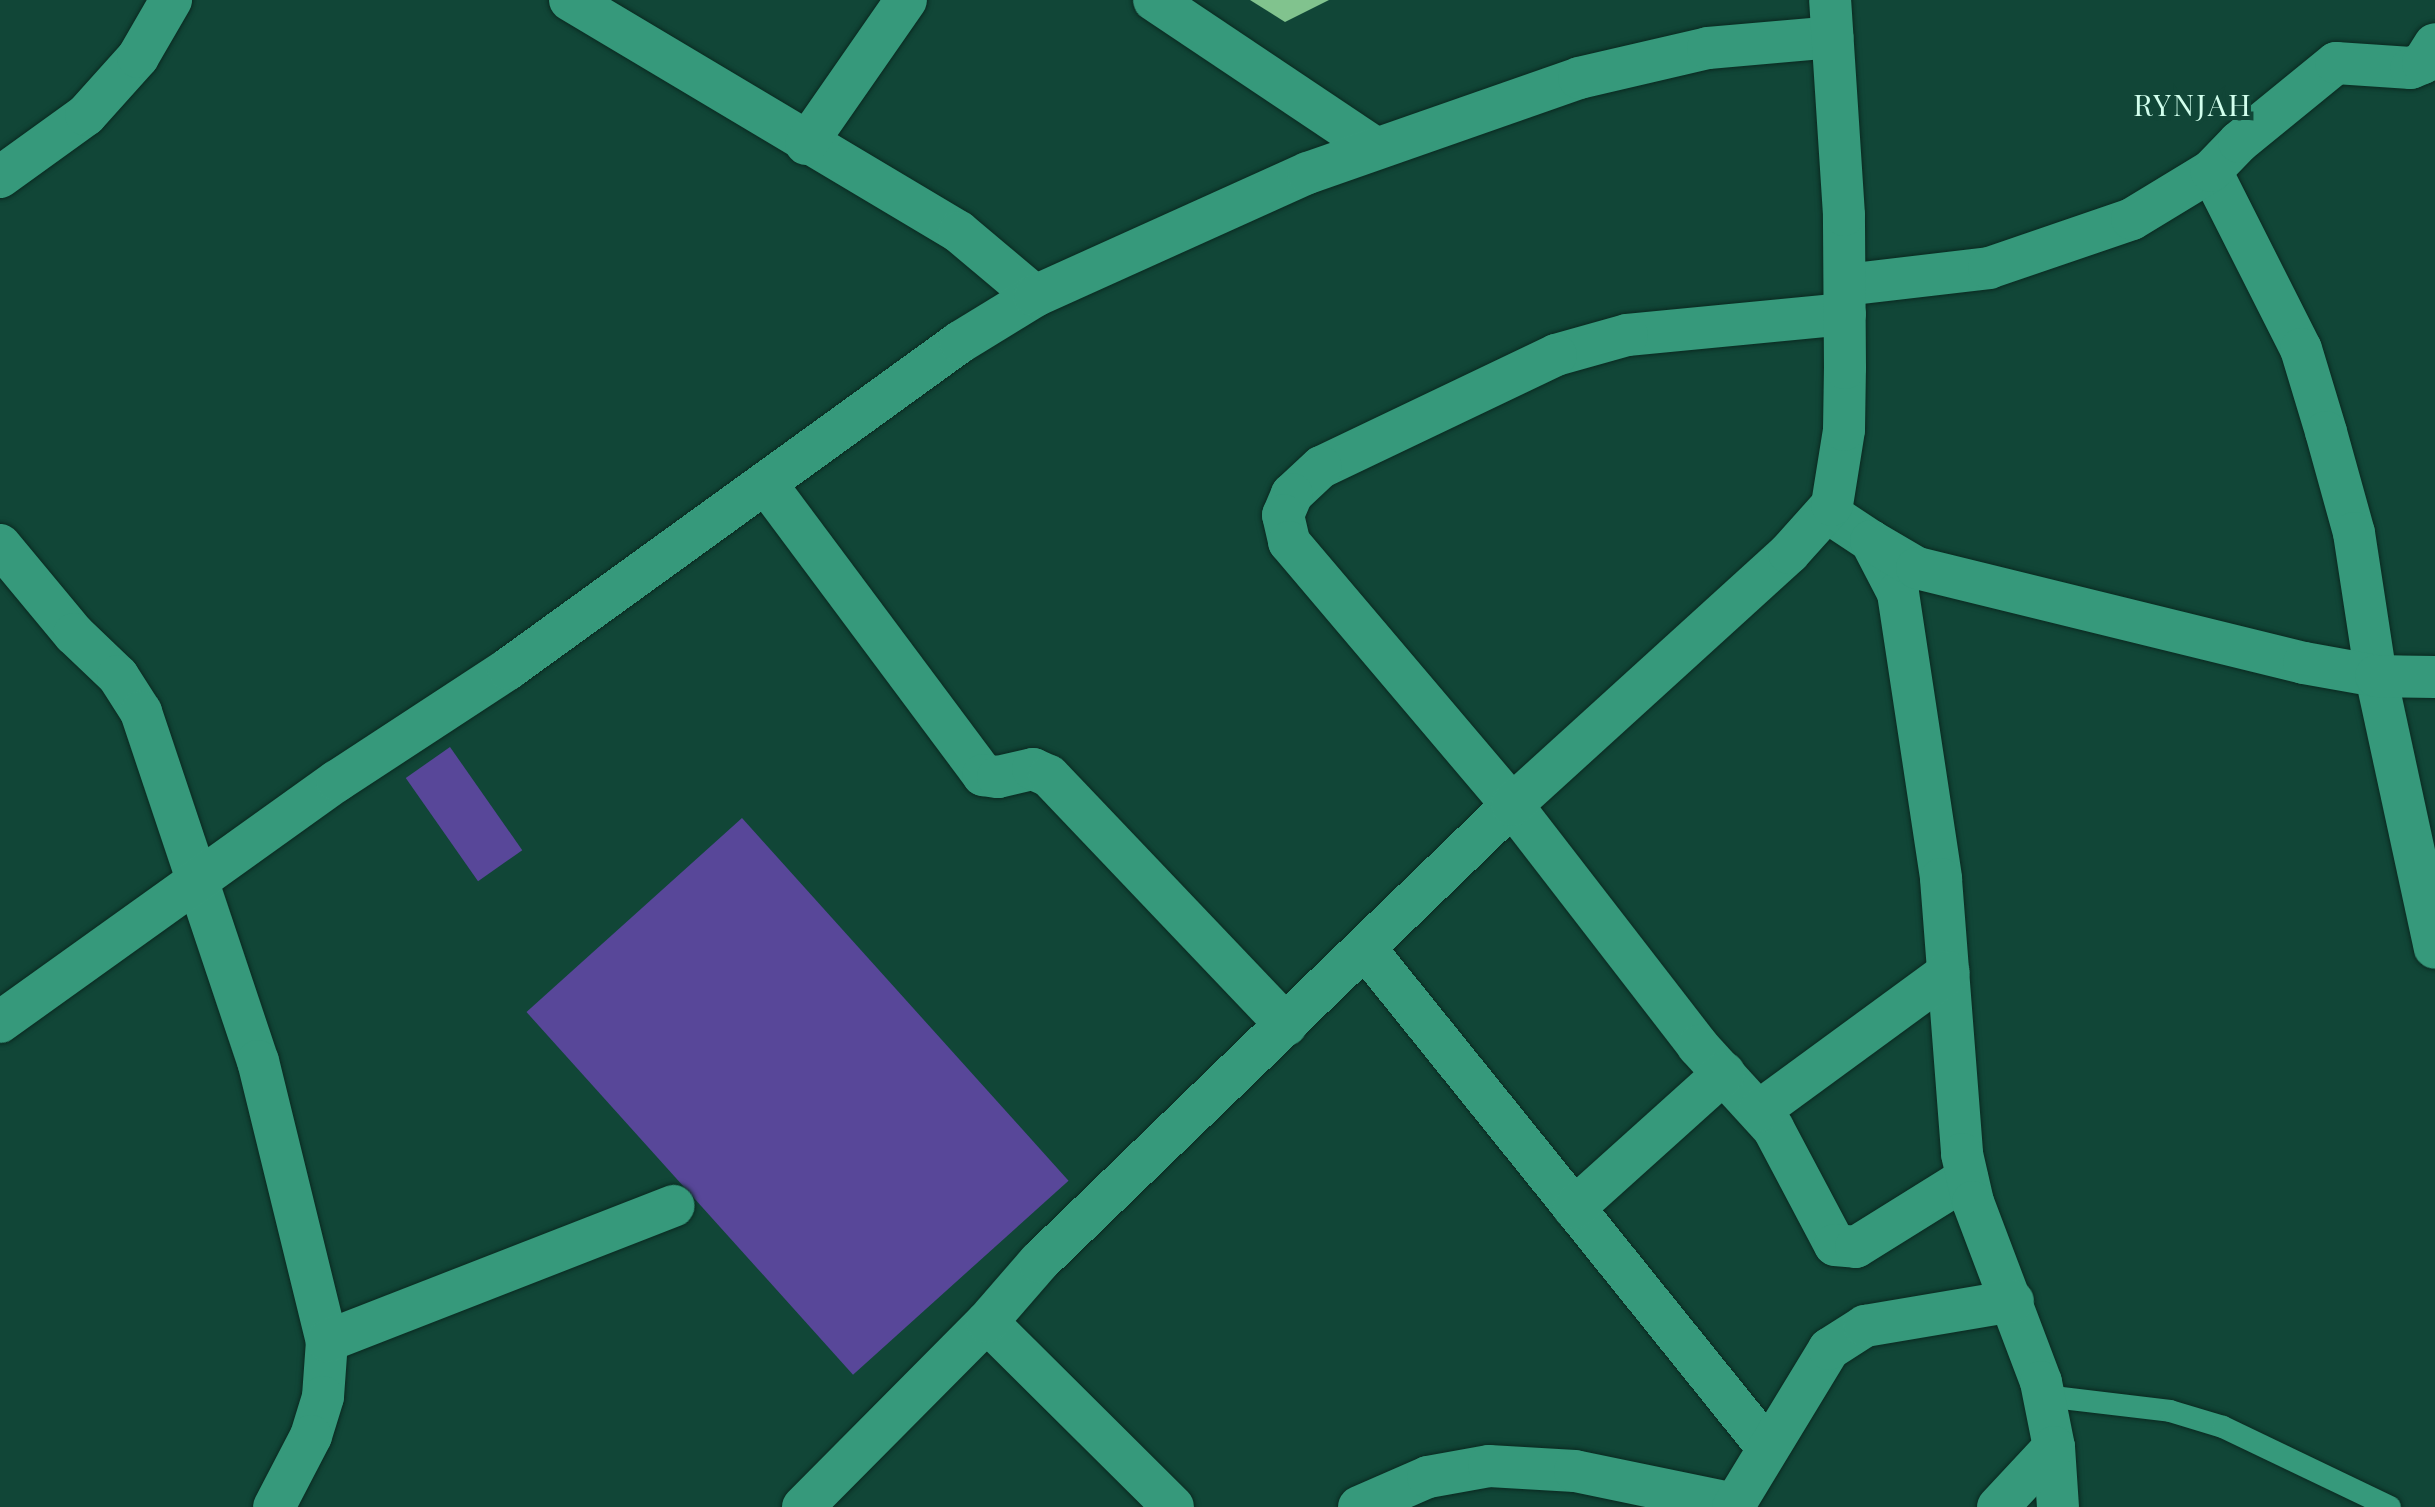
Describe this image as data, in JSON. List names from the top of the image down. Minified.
{"districts":["RYNJAH"]}
